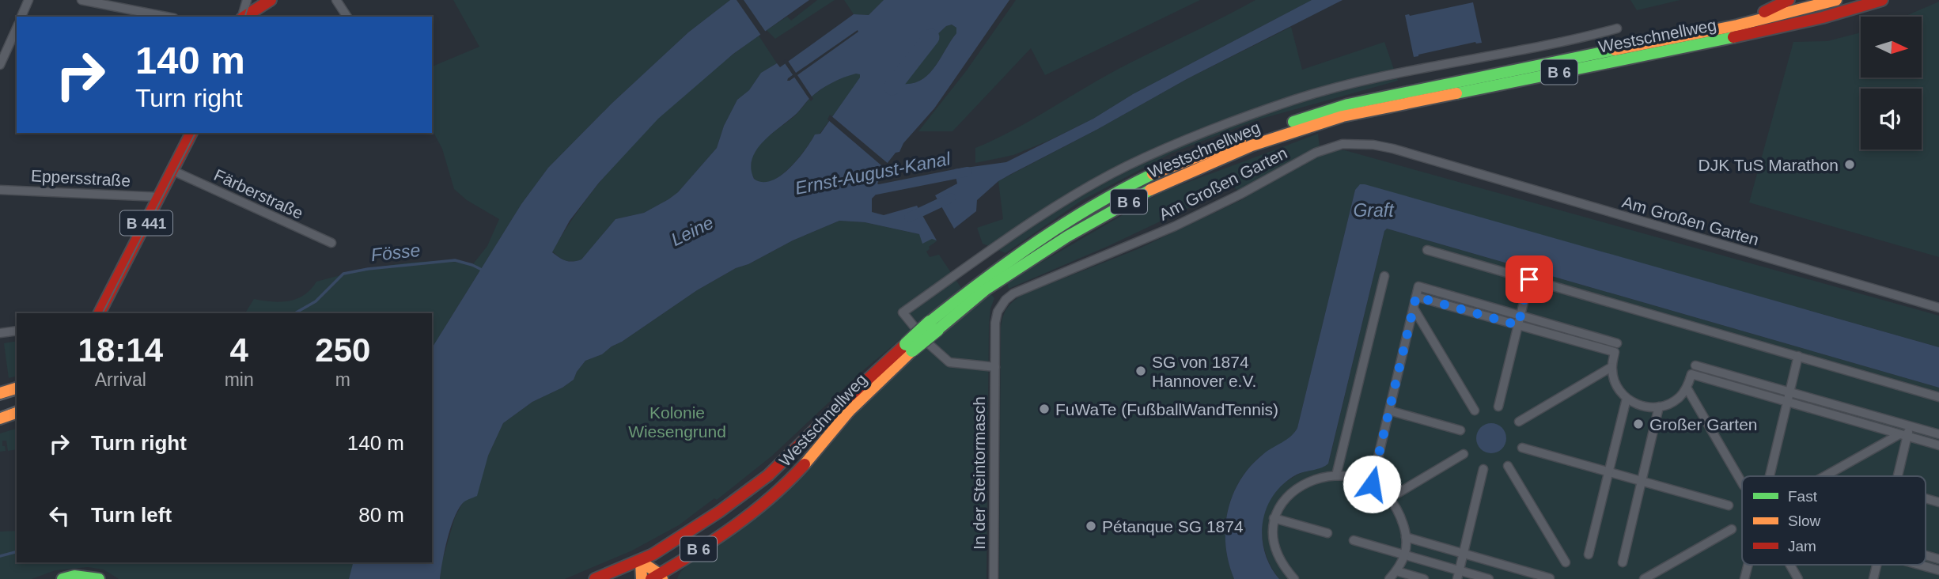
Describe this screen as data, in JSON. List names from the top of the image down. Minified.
{"streets":{"main road":["Westschnellweg","B 6","B 441"],"street":["Eppersstraße","Am Großen Garten","Färberstraße","In der Steintormasch"]},"crossings":[["Eppersstraße","B 441"],["Am Großen Garten","In der Steintormasch"],["Färberstraße","B 441"]],"water":["Ernst-August-Kanal","Graft","Leine","Fösse"],"parks":["Kolonie Wiesengrund"],"places":["DJK TuS Marathon","SG von 1874 Hannover e.V.","FuWaTe (FußballWandTennis)","Großer Garten","Pétanque SG 1874"],"legend":["Fast","Slow","Jam"],"north":"right","page":{"turn":["140 m","Turn right"],"eta":["18:14","Arrival","4","min","250","m"],"list":[{"name":"Turn right","value":"140 m"},{"name":"Turn left","value":"80 m"}]}}
